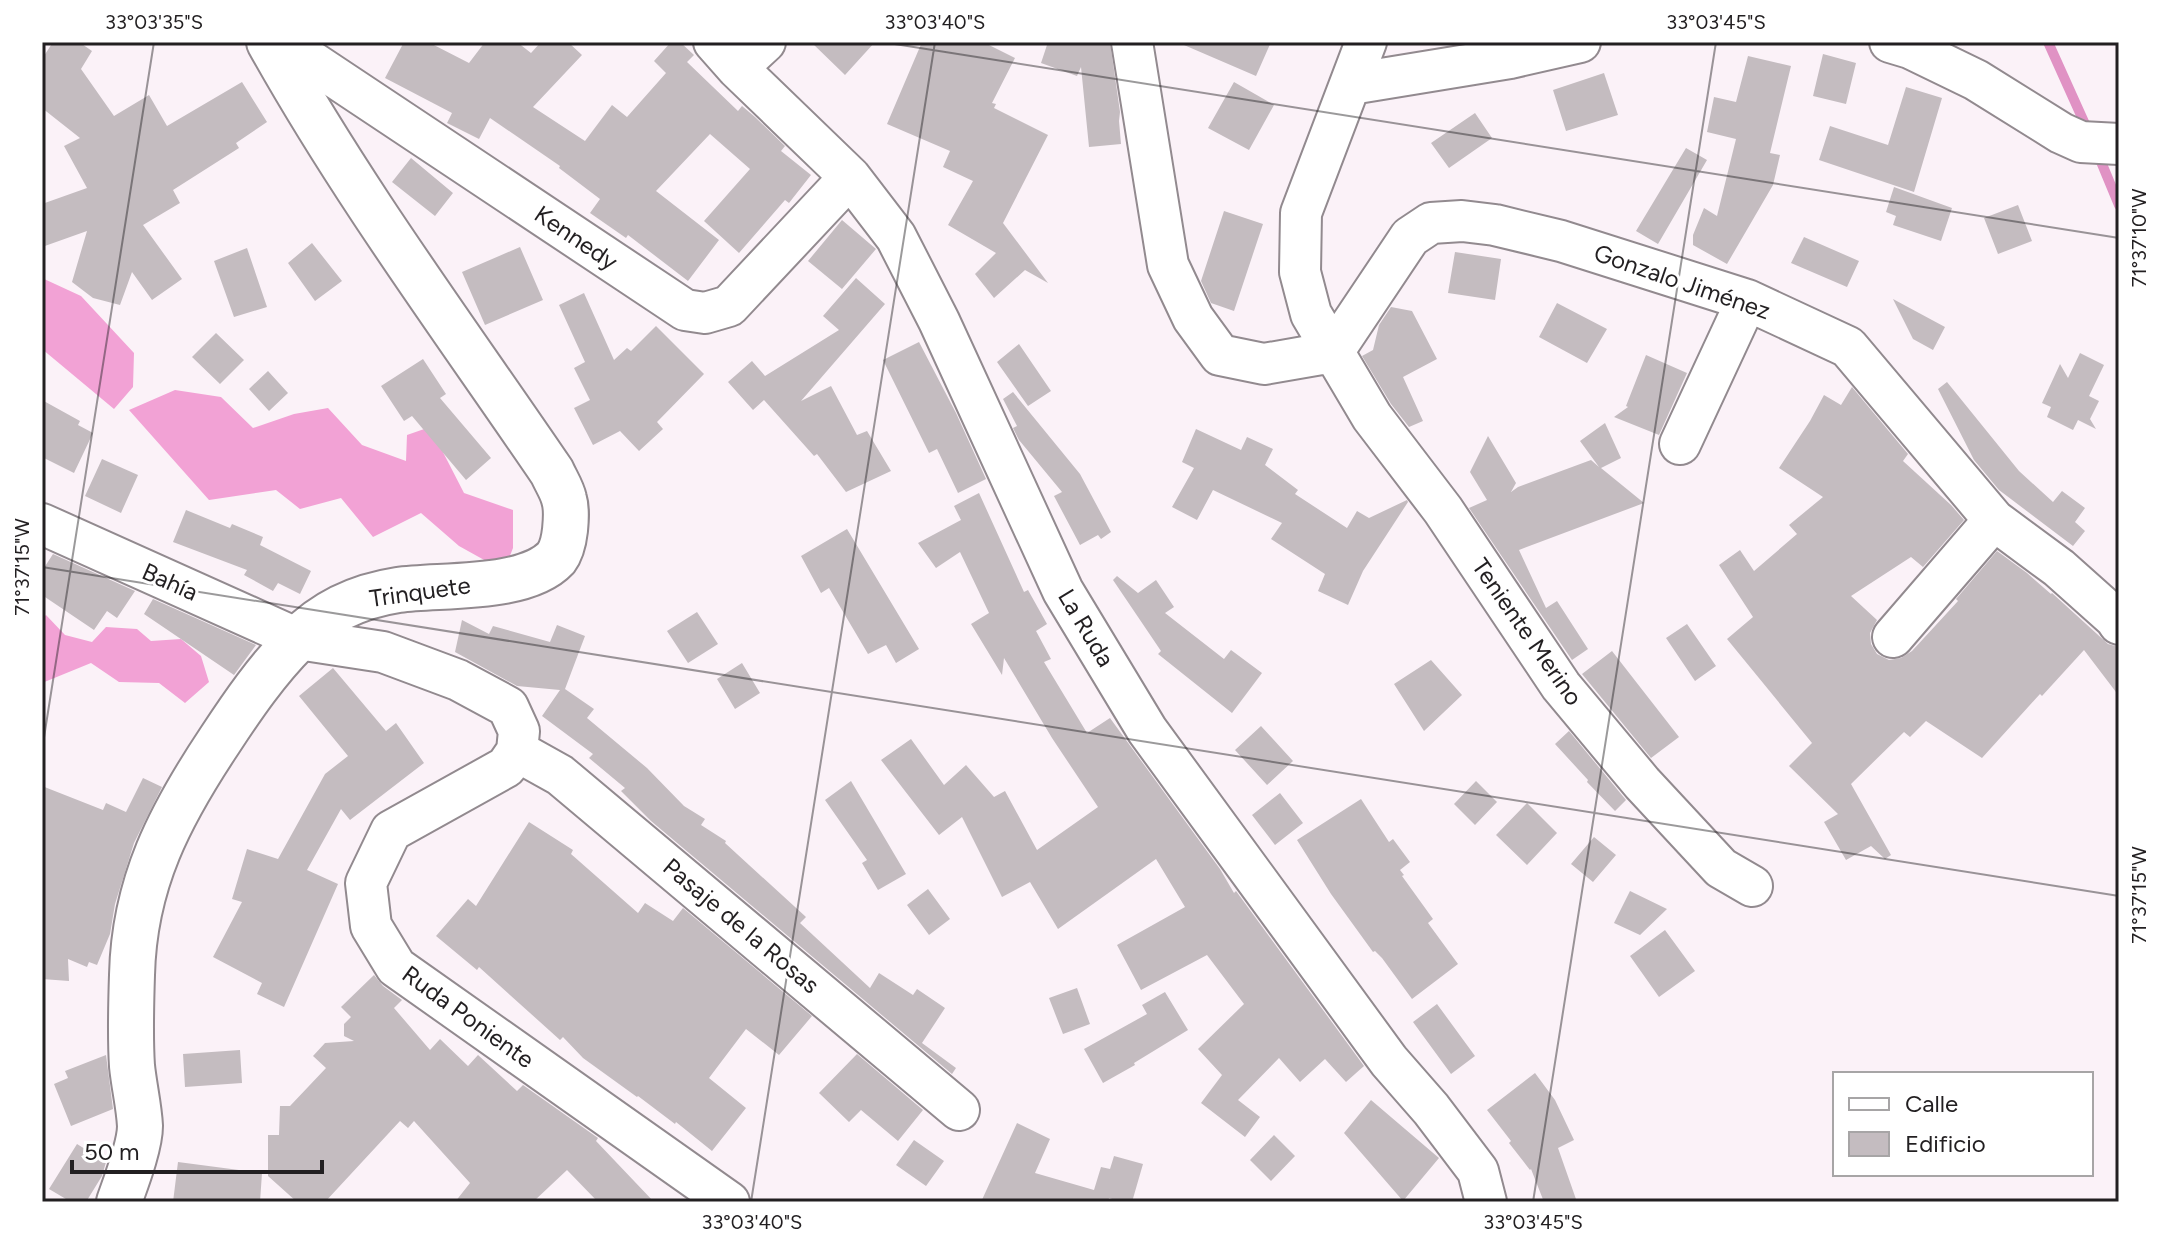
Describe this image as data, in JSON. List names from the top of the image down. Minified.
{"streets":{"street":["Kennedy","Gonzalo Jiménez","Bahía","Trinquete","La Ruda","Teniente Merino","Pasaje de la Rosas","Ruda Poniente"]},"crossings":[["Kennedy","La Ruda"],["Gonzalo Jiménez","Teniente Merino"],["Bahía","Trinquete"],["Pasaje de la Rosas","Ruda Poniente"]],"legend":["Calle","Edificio"],"scale_bar":"50 m","coordinates":["33°03'35\"S","33°03'40\"S","33°03'45\"S","71°37'10\"W","71°37'15\"W"]}
